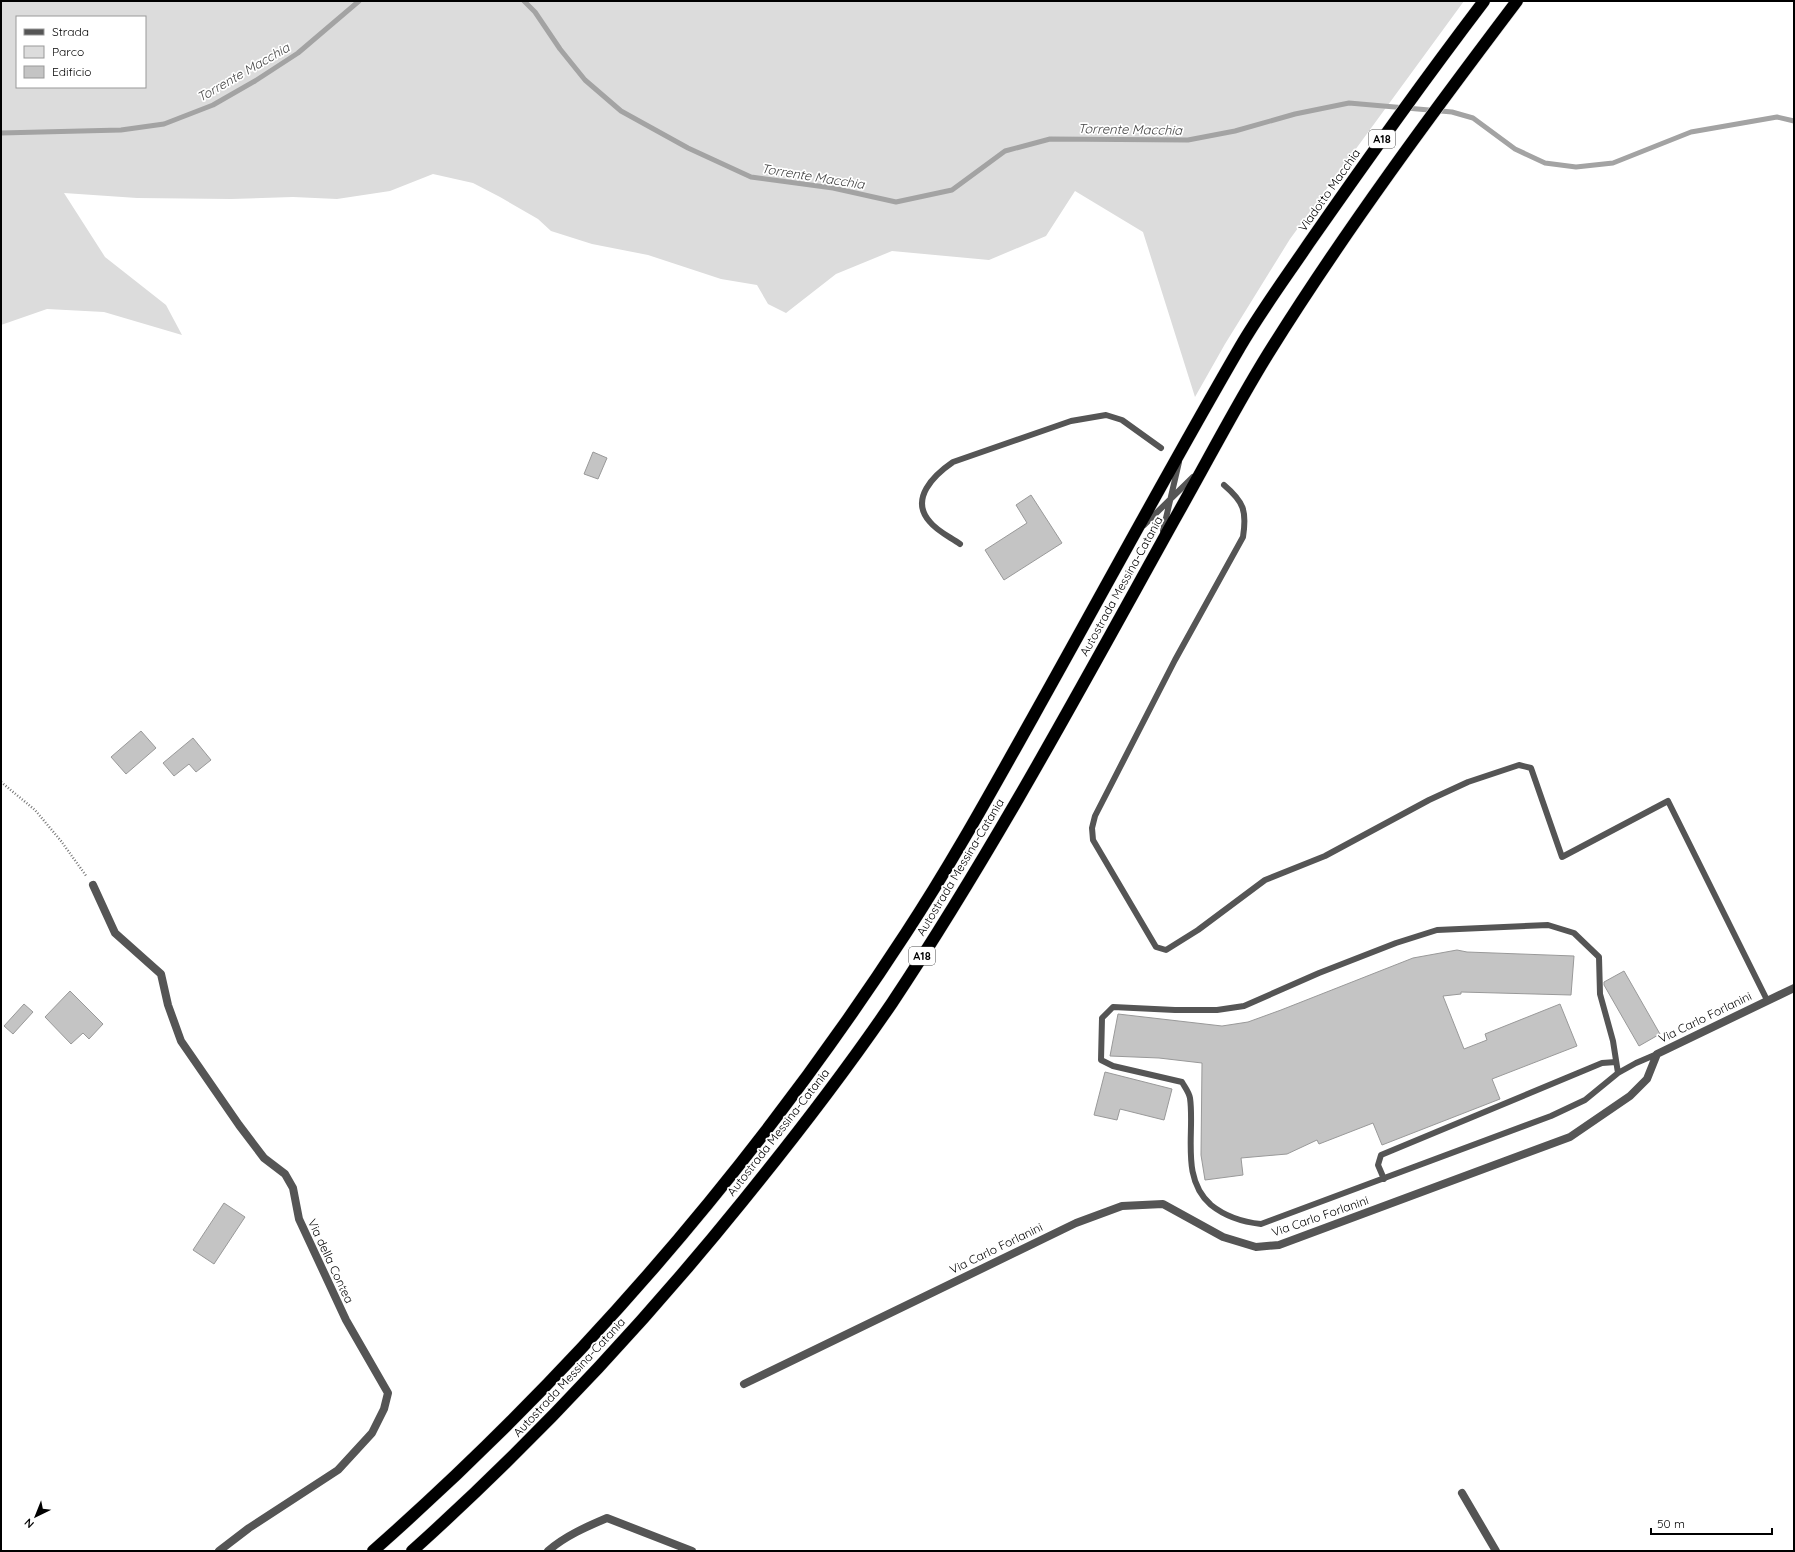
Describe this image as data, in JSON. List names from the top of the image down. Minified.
{"streets":{"highway":["A18","Viadotto Macchia","Autostrada Messina-Catania"],"street":["Via Carlo Forlanini","Via della Contea"]},"crossings":[["Viadotto Macchia","Autostrada Messina-Catania"]],"water":["Torrente Macchia"],"legend":["Strada","Parco","Edificio"],"scale_bar":"50 m","north":"bottom left"}
